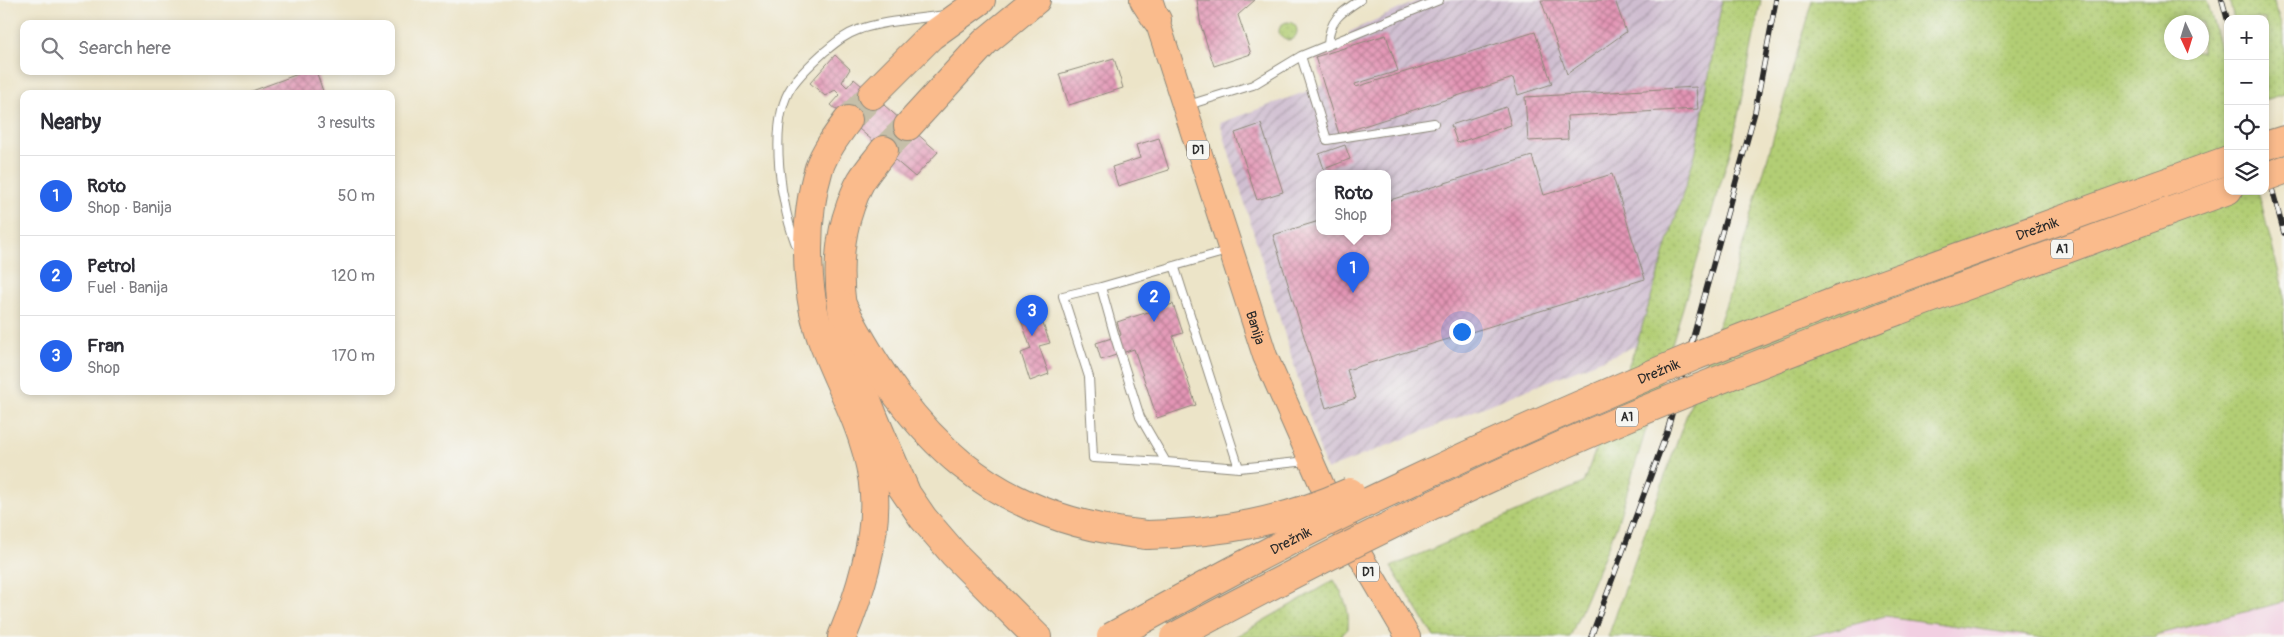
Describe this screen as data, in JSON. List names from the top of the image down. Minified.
{"streets":{"highway":["Drežnik","A1"],"main road":["D1","Banija"]},"north":"bottom","page":{"map_buttons":["+","−"],"search":"Search here","heading":["Nearby","3 results"],"list":[{"mark":"1","name":"Roto","note":"Shop · Banija","value":"50 m"},{"mark":"2","name":"Petrol","note":"Fuel · Banija","value":"120 m"},{"mark":"3","name":"Fran","note":"Shop","value":"170 m"}],"popup":["Roto","Shop"],"pins":["1","2","3"]}}
